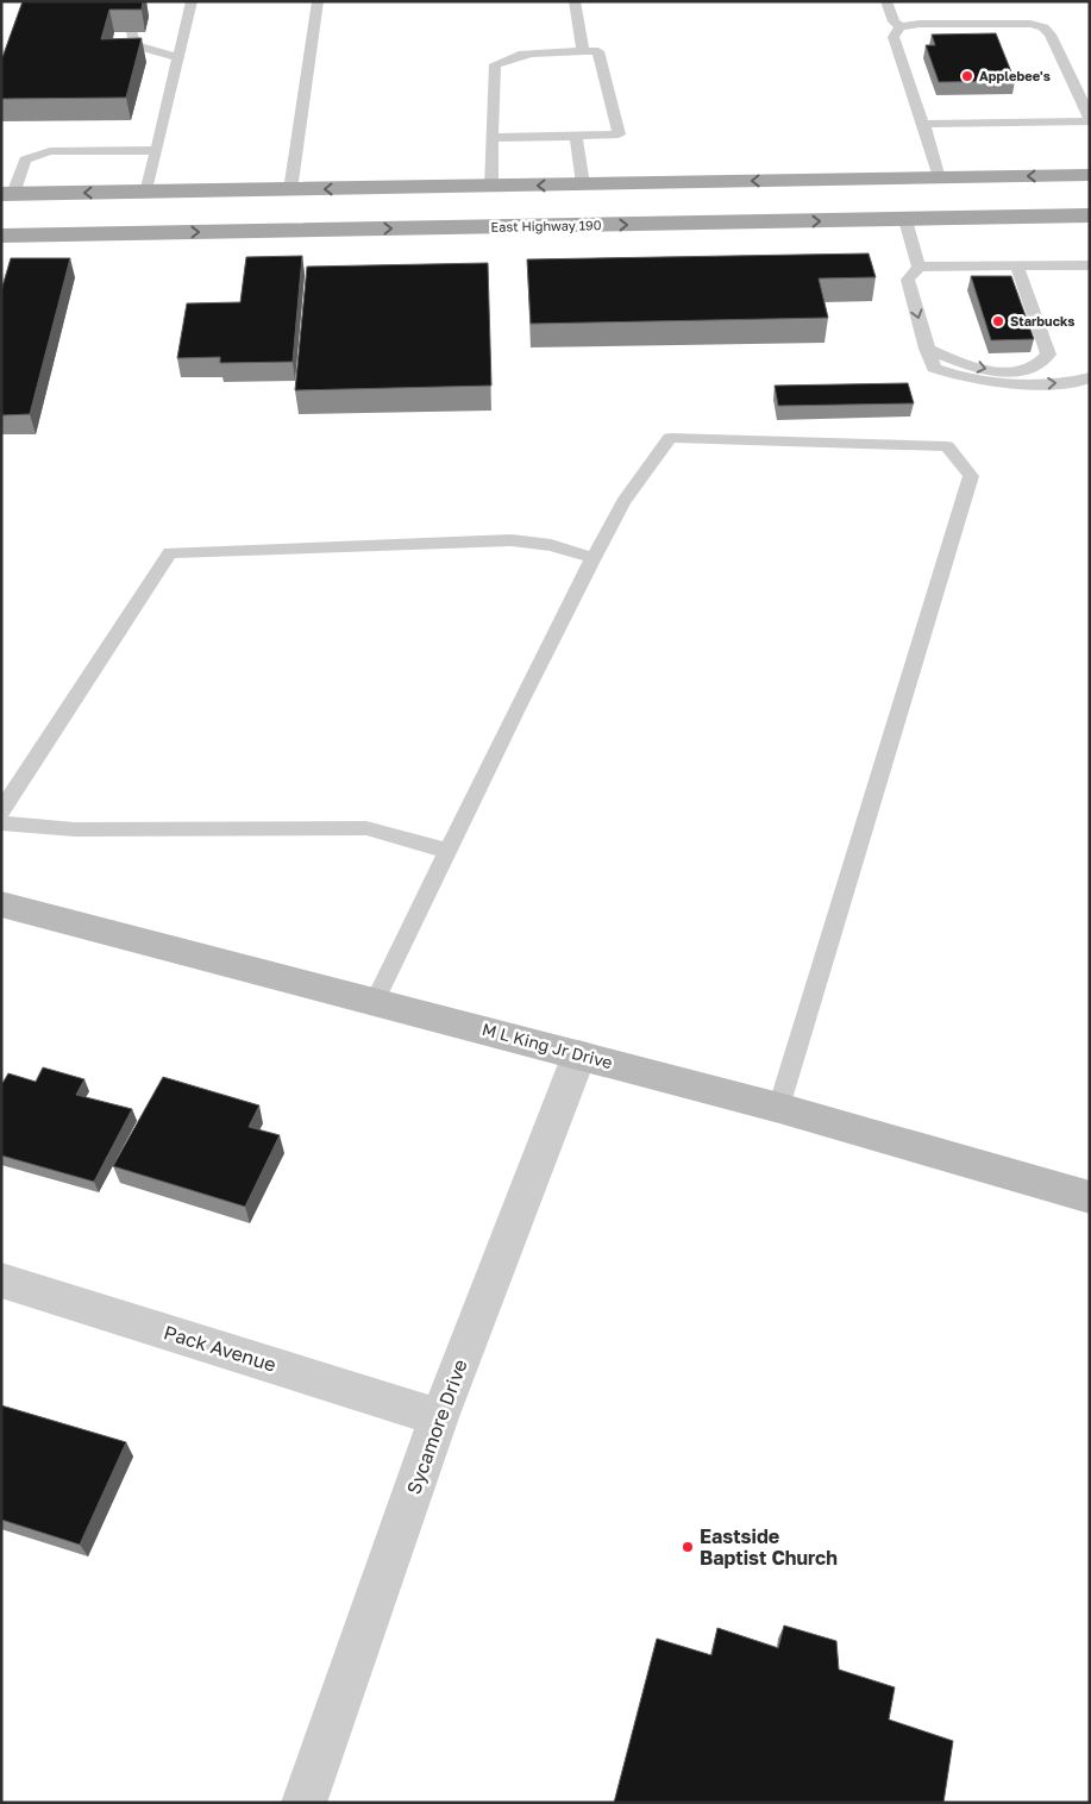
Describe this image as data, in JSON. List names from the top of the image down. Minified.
{"streets":{"main road":["East Highway 190"],"street":["M L King Jr Drive","Pack Avenue","Sycamore Drive"]},"crossings":[["M L King Jr Drive","Sycamore Drive"],["Pack Avenue","Sycamore Drive"]],"places":["Applebee's","Starbucks","Eastside Baptist Church"]}
